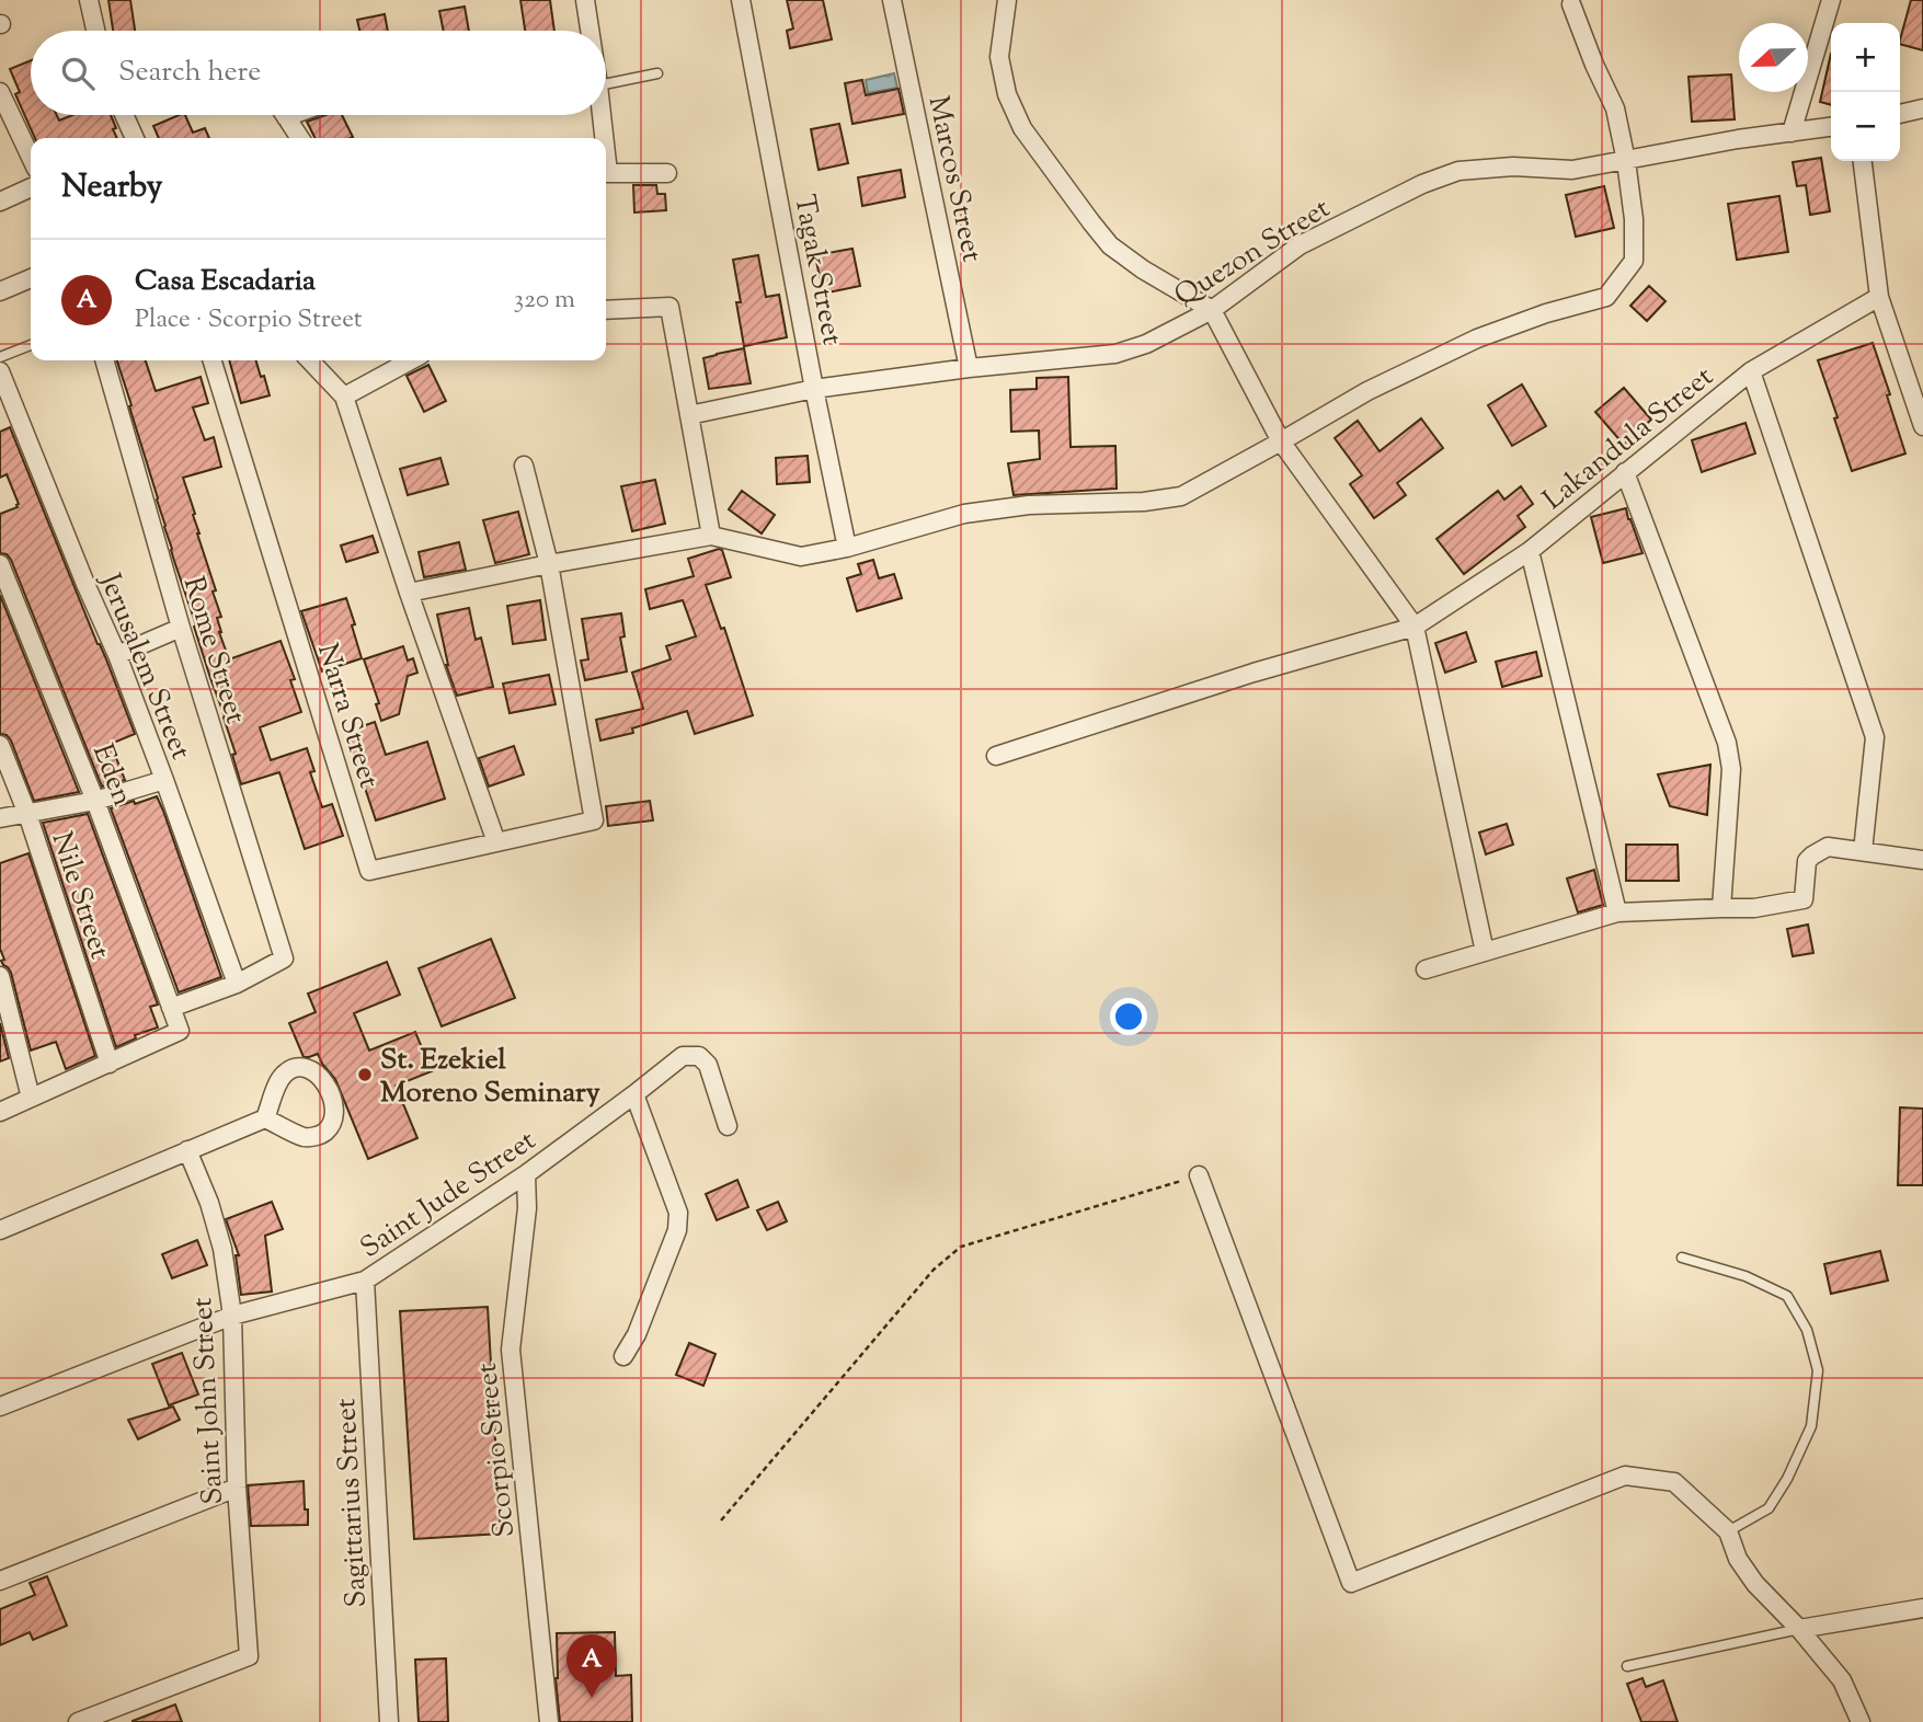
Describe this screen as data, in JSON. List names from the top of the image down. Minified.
{"streets":{"street":["Marcos Street","Quezon Street","Tagak Street","Lakandula Street","Rome Street","Jerusalem Street","Narra Street","Eden","Nile Street","Saint Jude Street","Saint John Street","Scorpio Street","Sagittarius Street"]},"crossings":[["Marcos Street","Quezon Street"],["Quezon Street","Tagak Street"],["Rome Street","Jerusalem Street"],["Saint Jude Street","Saint John Street"],["Saint Jude Street","Scorpio Street"],["Saint Jude Street","Sagittarius Street"]],"places":["St. Ezekiel Moreno Seminary"],"north":"left","page":{"map_buttons":["+","−"],"search":"Search here","heading":"Nearby","list":[{"mark":"A","name":"Casa Escadaria","note":"Place · Scorpio Street","value":"320 m"}],"pins":"A"}}
